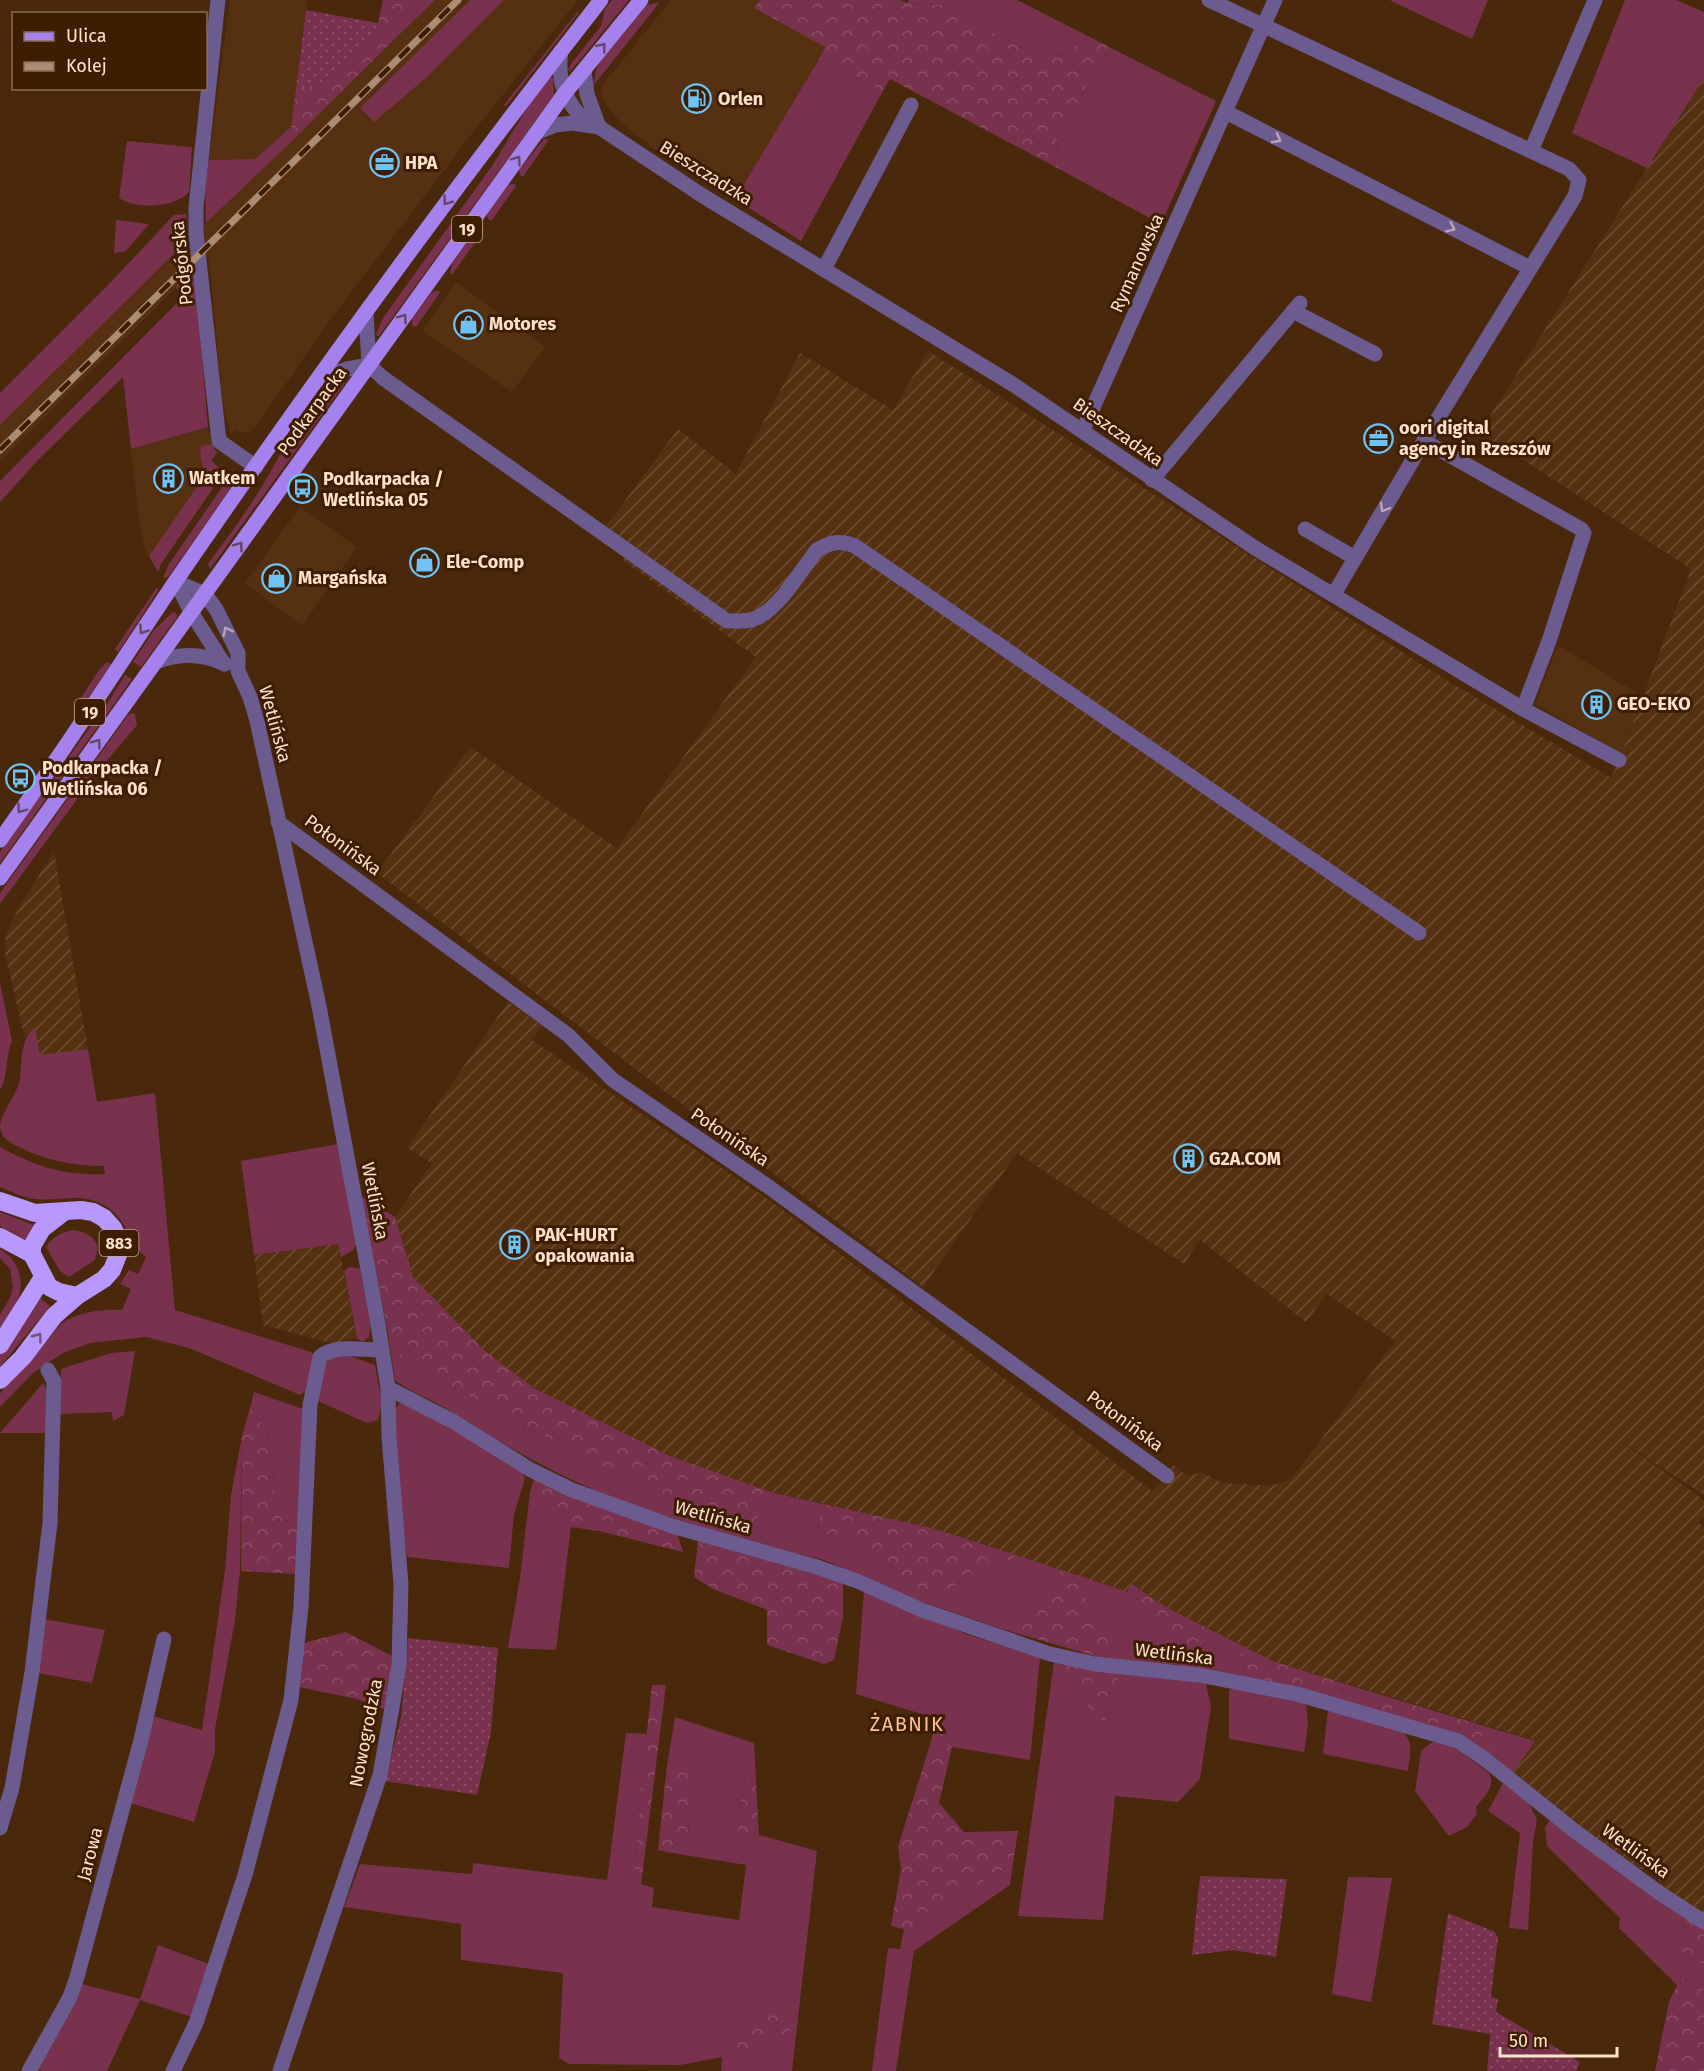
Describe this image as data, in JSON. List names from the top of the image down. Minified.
{"streets":{"highway":["883"],"main road":["19","Podkarpacka"],"street":["Bieszczadzka","Podgórska","Rymanowska","Wetlińska","Połonińska","Nowogrodzka","Jarowa"]},"crossings":[["Bieszczadzka","Rymanowska"],["Bieszczadzka","Podkarpacka"],["Podgórska","Podkarpacka"],["Podkarpacka","Wetlińska"],["Wetlińska","Połonińska"],["Wetlińska","Nowogrodzka"]],"districts":["ŻABNIK"],"places":{"fuel station":["Orlen"],"office":["HPA","oori digital agency in Rzeszów"],"shop":["Motores","Ele-Comp","Margańska"],"building":["Watkem","GEO-EKO","G2A.COM","PAK-HURT opakowania"],"bus stop":["Podkarpacka / Wetlińska 05","Podkarpacka / Wetlińska 06"]},"legend":["Ulica","Kolej"],"scale_bar":"50 m"}
